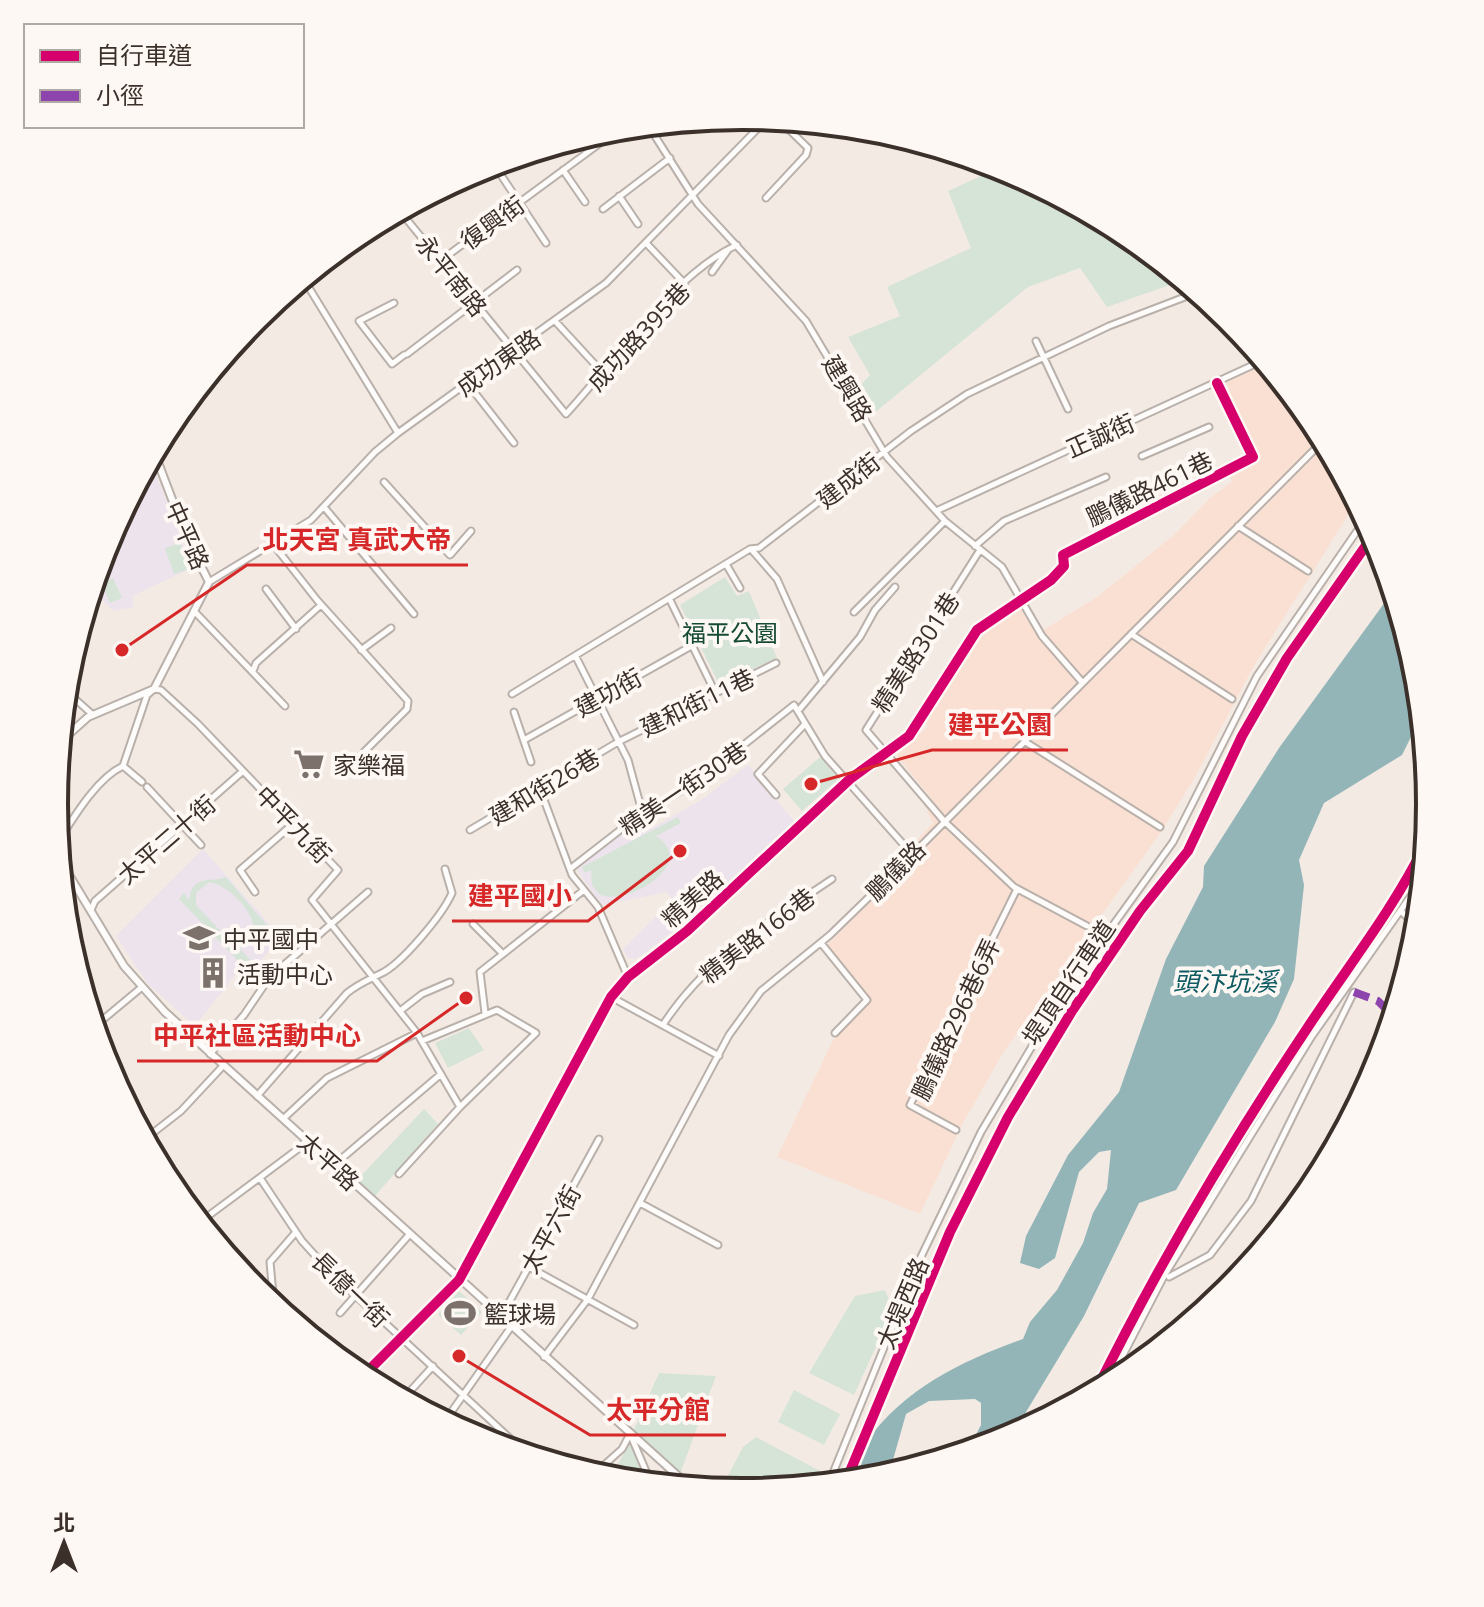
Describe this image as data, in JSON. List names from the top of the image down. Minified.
{"streets":{"street":["復興街","永平南路","成功路395巷","成功東路","建興路","正誠街","建成街","鵬儀路461巷","中平路","精美路301巷","建功街","建和街11巷","建和街26巷","精美一街30巷","中平九街","太平二十街","鵬儀路","精美路","精美路166巷","鵬儀路296巷6弄","太平路","太平六街","長億一街","太堤西路"],"cycle path":["堤頂自行車道"]},"crossings":[["復興街","永平南路"],["永平南路","成功路395巷"],["永平南路","成功東路"],["成功路395巷","建興路"],["成功東路","建興路"],["成功東路","中平路"],["建興路","正誠街"],["建興路","建成街"],["建興路","精美路301巷"],["建興路","鵬儀路"],["建興路","精美路"],["正誠街","鵬儀路461巷"],["鵬儀路461巷","精美路"],["中平路","中平九街"],["精美路301巷","精美路"],["建和街11巷","建和街26巷"],["中平九街","太平二十街"],["太平二十街","太平路"],["鵬儀路","太平路"],["精美路","太平路"],["精美路","長億一街"],["太平路","太平六街"]],"water":["頭汴坑溪"],"parks":["福平公園"],"places":{"other":["北天宮 真武大帝","建平公園","建平國小","中平社區活動中心","太平分館"],"supermarket":["家樂福"],"school or university":["中平國中"],"building":["活動中心"],"sports":["籃球場"]},"legend":["自行車道","小徑"],"north":"top"}
